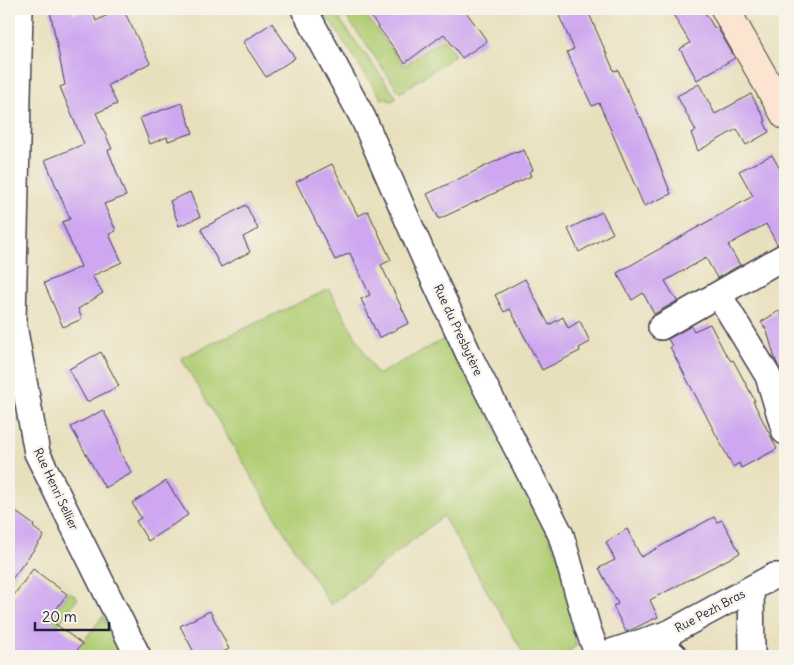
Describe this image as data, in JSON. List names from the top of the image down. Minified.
{"streets":{"street":["Rue du Presbytère","Rue Henri Sellier","Rue Pezh Bras"]},"crossings":[["Rue du Presbytère","Rue Pezh Bras"]],"scale_bar":"20 m"}
